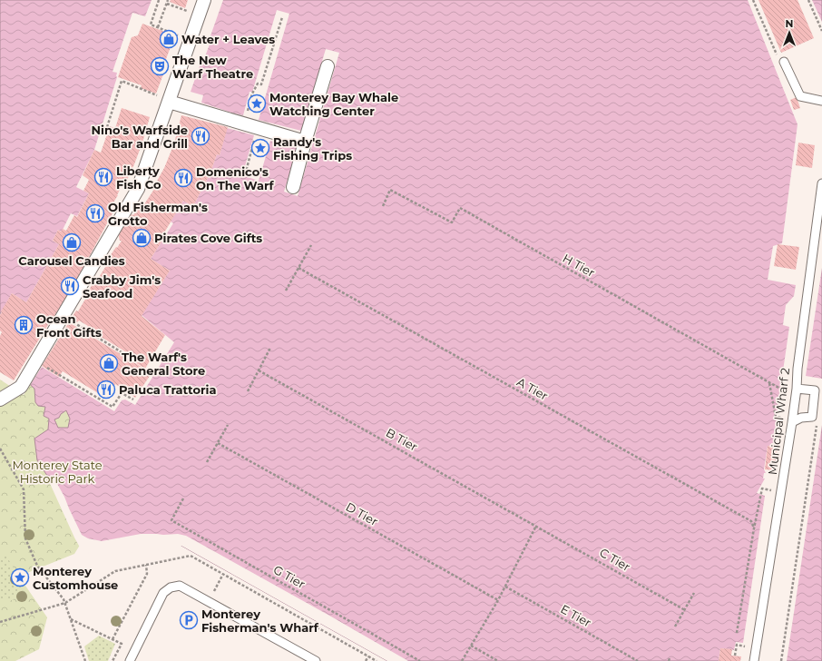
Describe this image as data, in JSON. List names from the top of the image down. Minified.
{"streets":{"lane":["Municipal Wharf 2"],"path":["H Tier","A Tier","B Tier","D Tier","C Tier","G Tier","E Tier"]},"crossings":[["B Tier","C Tier"]],"parks":["Monterey State Historic Park"],"places":{"shop":["Water + Leaves","Pirates Cove Gifts","Carousel Candies","The Warf's General Store"],"theatre":["The New Warf Theatre"],"place":["Monterey Bay Whale Watching Center","Randy's Fishing Trips","Monterey Customhouse"],"restaurant":["Nino's Warfside Bar and Grill","Liberty Fish Co","Domenico's On The Warf","Old Fisherman's Grotto","Crabby Jim's Seafood","Paluca Trattoria"],"building":["Ocean Front Gifts"],"parking":["Monterey Fisherman's Wharf"]},"north":"top"}
